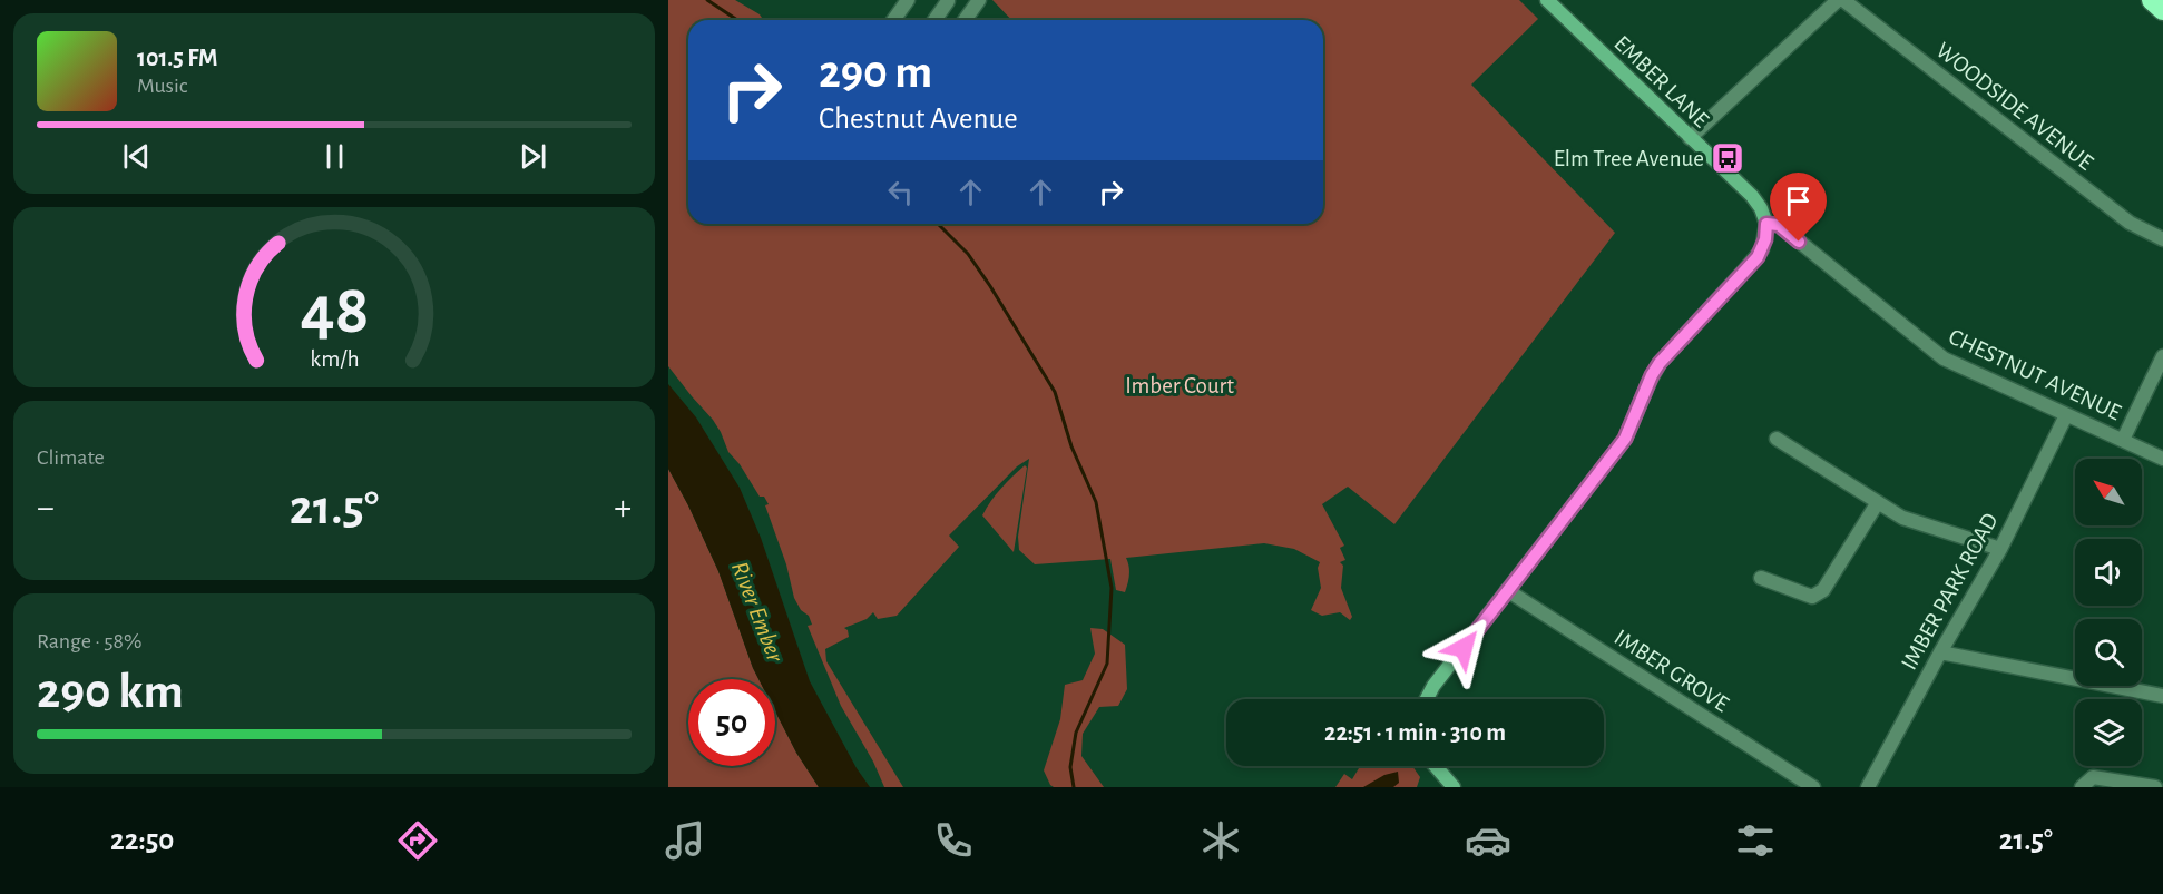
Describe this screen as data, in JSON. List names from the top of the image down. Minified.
{"streets":{"main road":["EMBER LANE"],"street":["WOODSIDE AVENUE","CHESTNUT AVENUE","IMBER PARK ROAD","IMBER GROVE"]},"crossings":[["EMBER LANE","CHESTNUT AVENUE"],["CHESTNUT AVENUE","IMBER PARK ROAD"]],"water":["River Ember"],"parks":["Imber Court"],"places":{"bus stop":["Elm Tree Avenue"]},"north":"top left","page":{"turn":["290 m","Chestnut Avenue"],"song":["101.5 FM","Music"],"tile":["Climate",["Range · 58%","290 km"]],"heat":["−","21.5°","+"],"limit":"50","trip":"22:51 · 1 min · 310 m","tabs":["22:50","21.5°"],"gauge":["48","km/h"]}}
